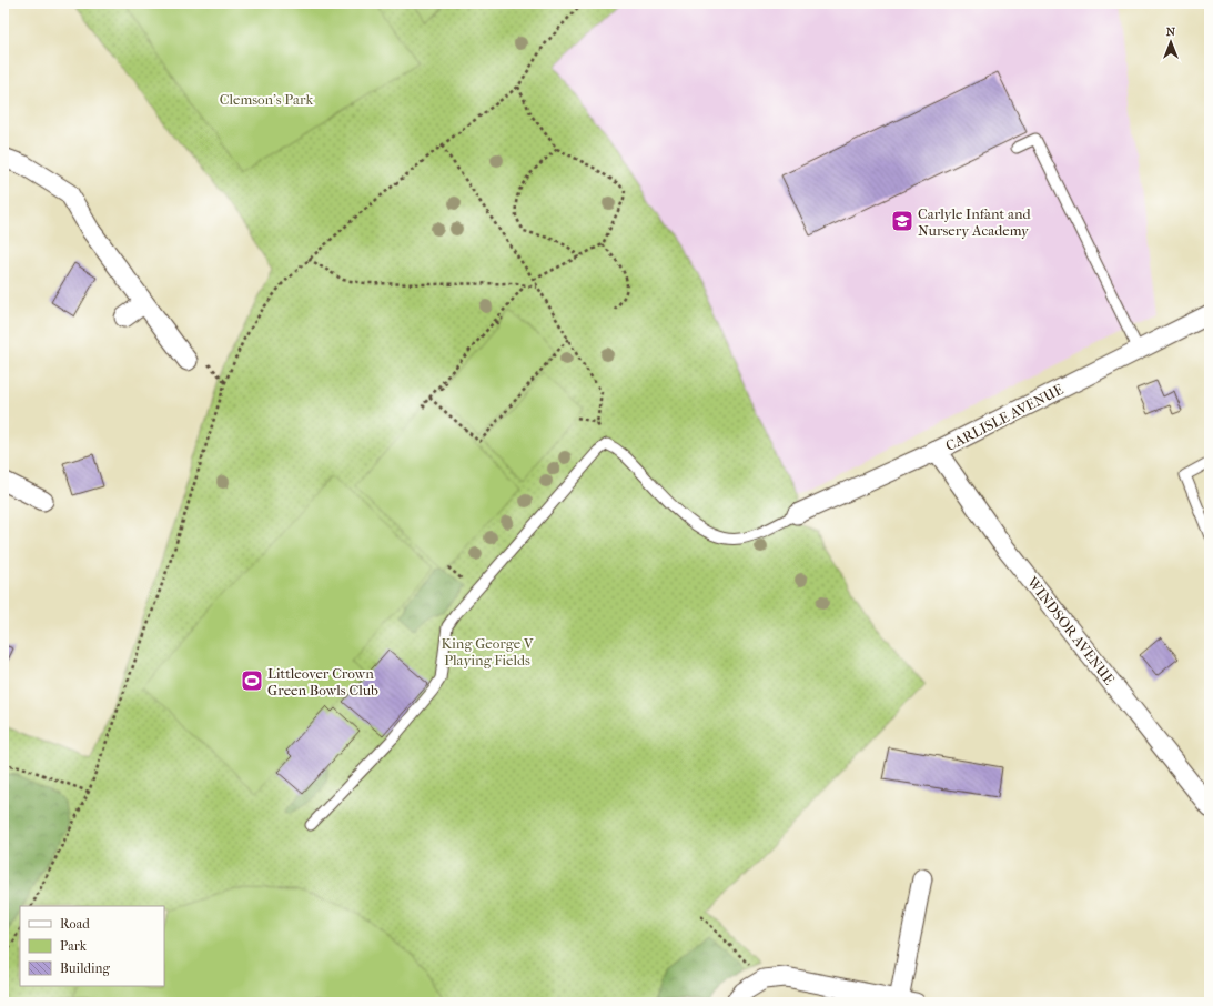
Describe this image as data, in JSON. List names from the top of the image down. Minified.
{"streets":{"street":["CARLISLE AVENUE","WINDSOR AVENUE"]},"crossings":[["CARLISLE AVENUE","WINDSOR AVENUE"]],"parks":["Clemson's Park","King George V Playing Fields"],"places":{"school or university":["Carlyle Infant and Nursery Academy"],"sports":["Littleover Crown Green Bowls Club"]},"legend":["Road","Park","Building"],"north":"top"}
